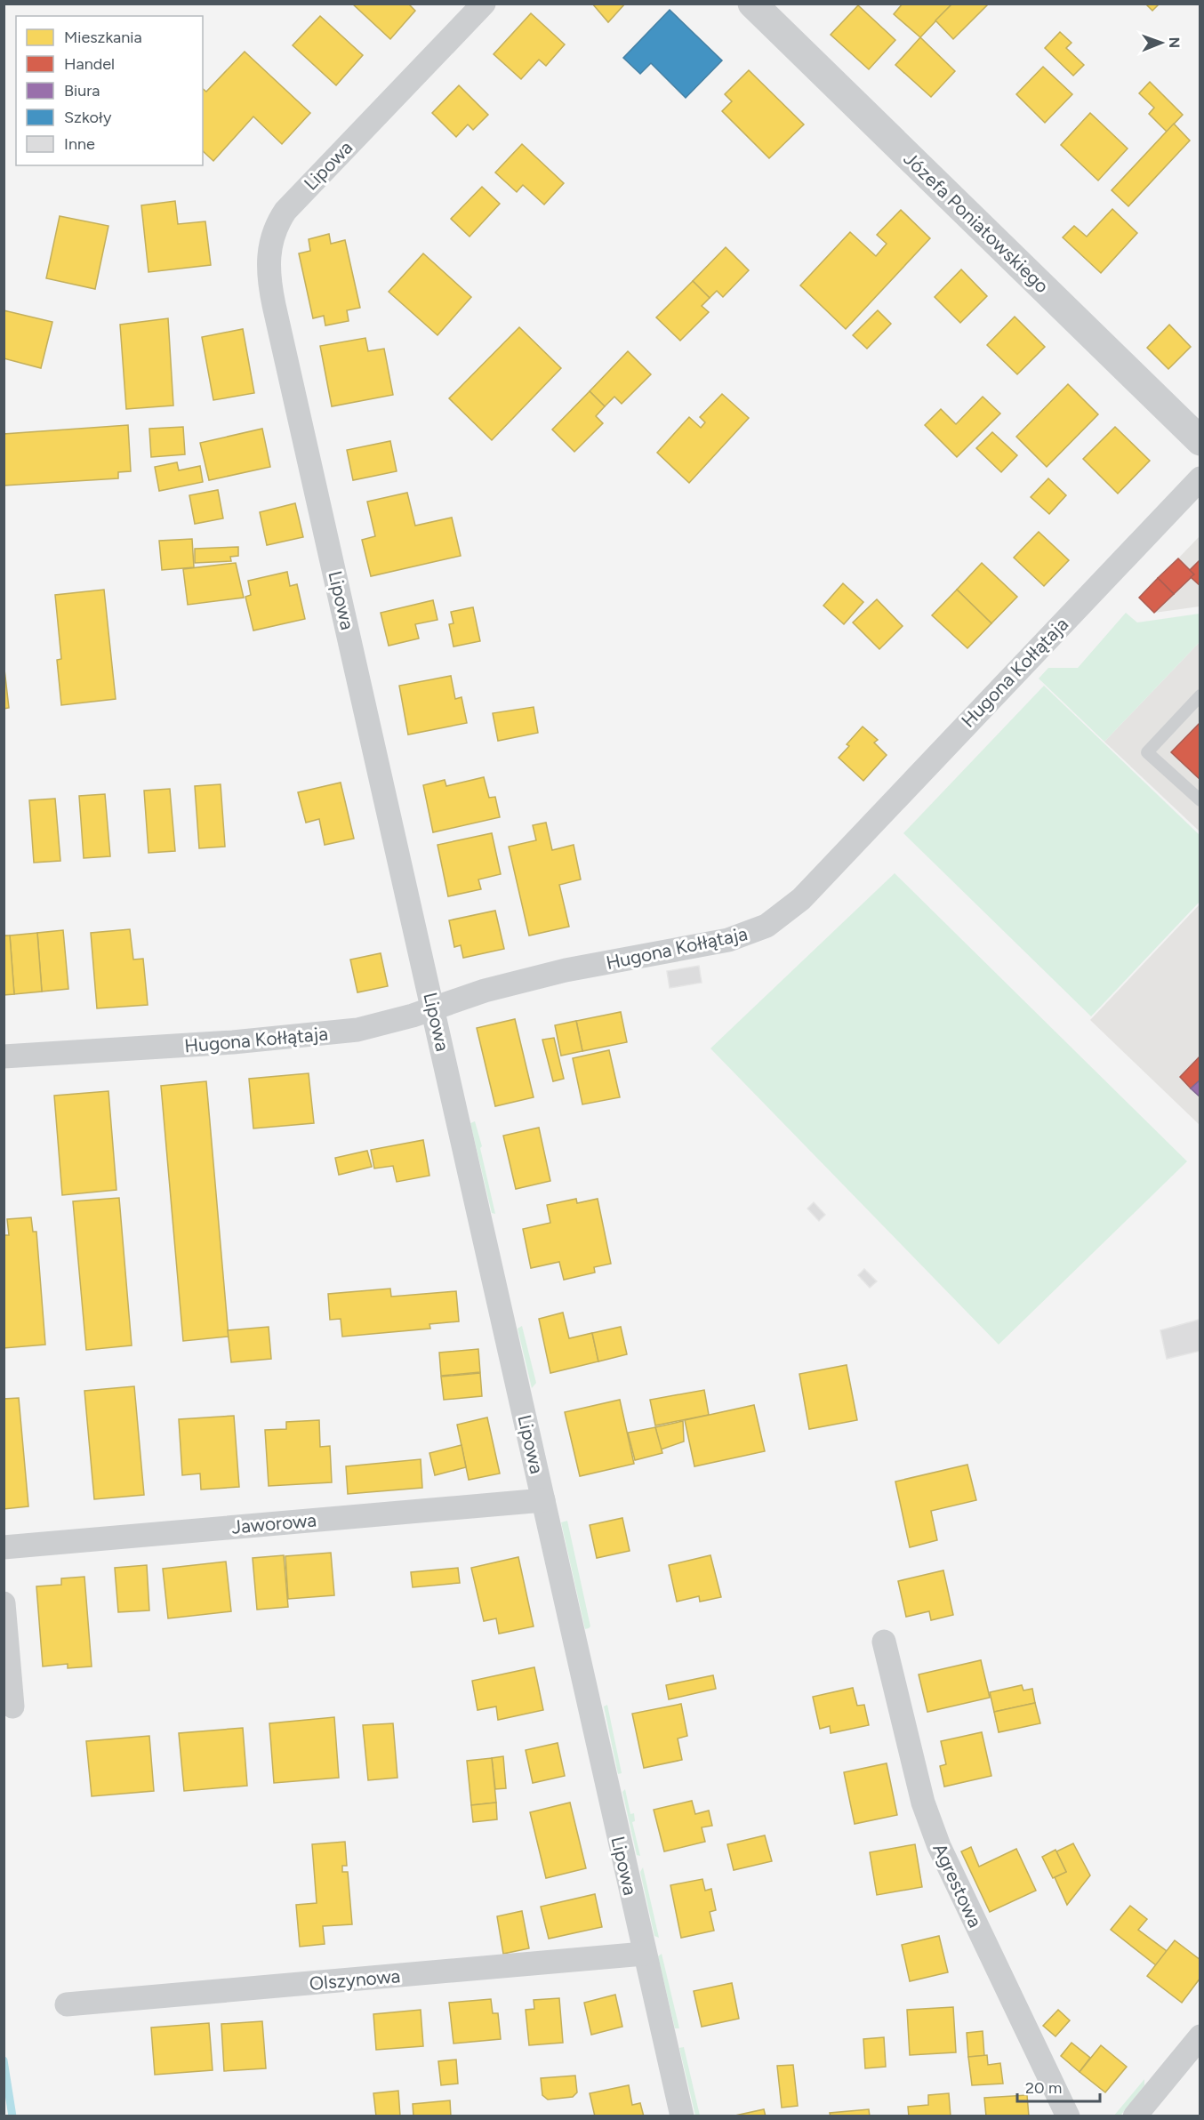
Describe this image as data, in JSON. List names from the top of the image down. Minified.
{"streets":{"street":["Lipowa","Józefa Poniatowskiego","Hugona Kołłątaja","Jaworowa","Agrestowa","Olszynowa"]},"crossings":[["Lipowa","Hugona Kołłątaja"],["Lipowa","Jaworowa"],["Lipowa","Olszynowa"]],"legend":["Mieszkania","Handel","Biura","Szkoły","Inne"],"scale_bar":"20 m","north":"right"}
